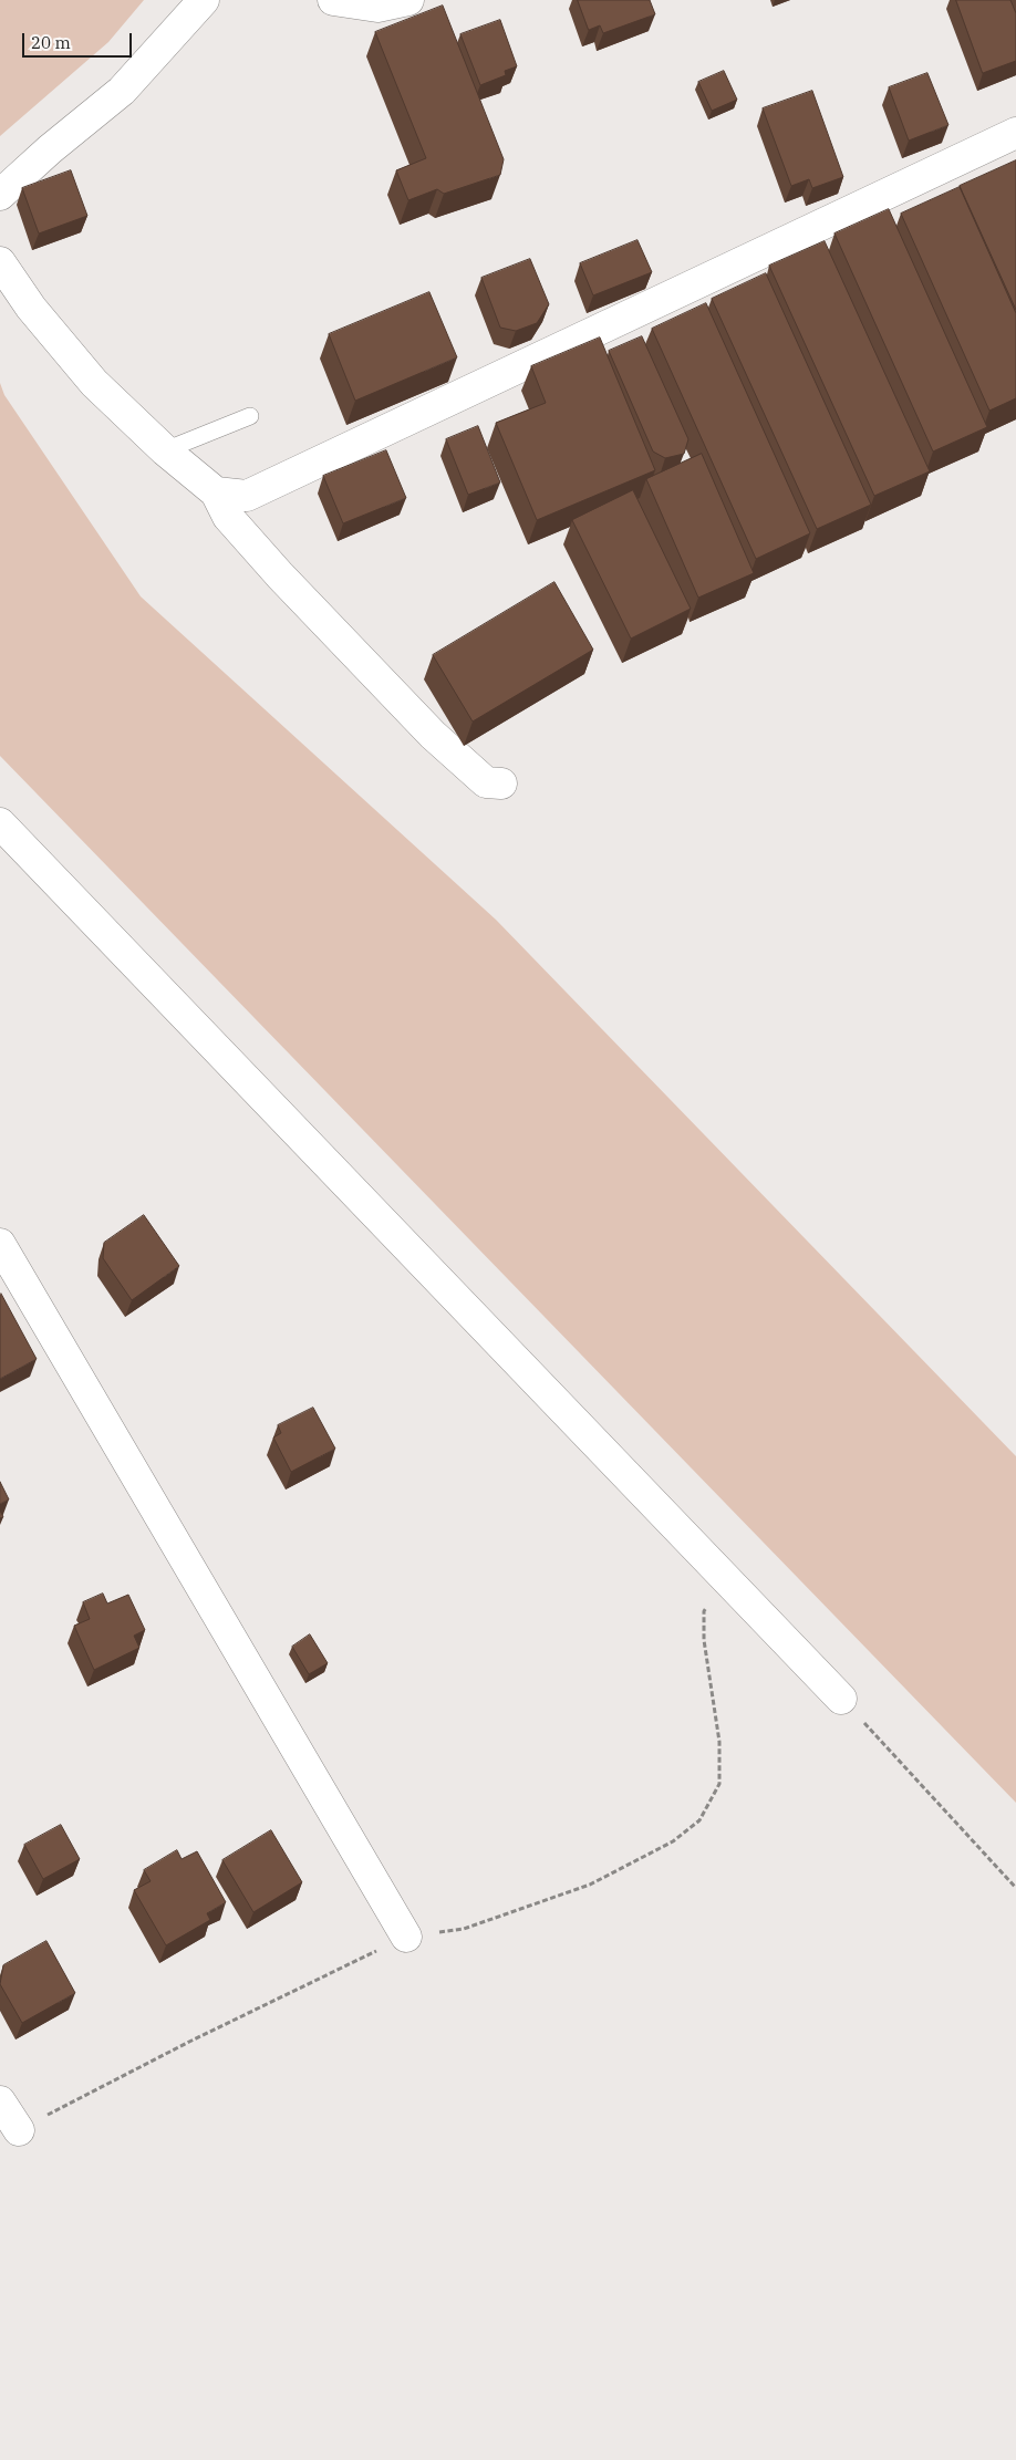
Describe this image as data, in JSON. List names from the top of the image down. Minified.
{"scale_bar":"20 m"}
